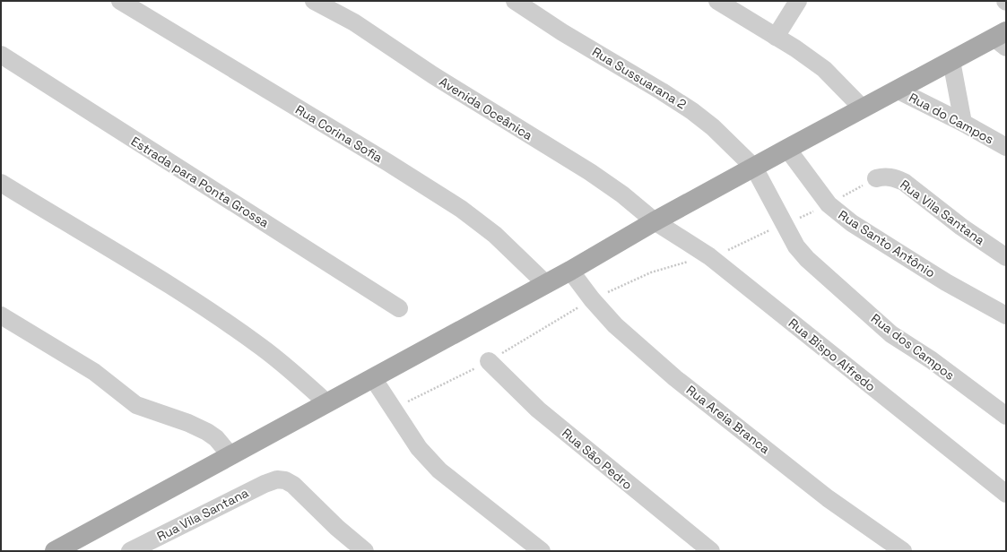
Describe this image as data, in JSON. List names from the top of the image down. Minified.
{"streets":{"street":["Rua Sussuarana 2","Avenida Oceânica","Rua do Campos","Rua Corina Sofia","Estrada para Ponta Grossa","Rua Vila Santana","Rua Santo Antônio","Rua dos Campos","Rua Bispo Alfredo","Rua Areia Branca","Rua São Pedro"]},"crossings":[["Rua Sussuarana 2","Rua dos Campos"],["Avenida Oceânica","Rua Bispo Alfredo"]]}
